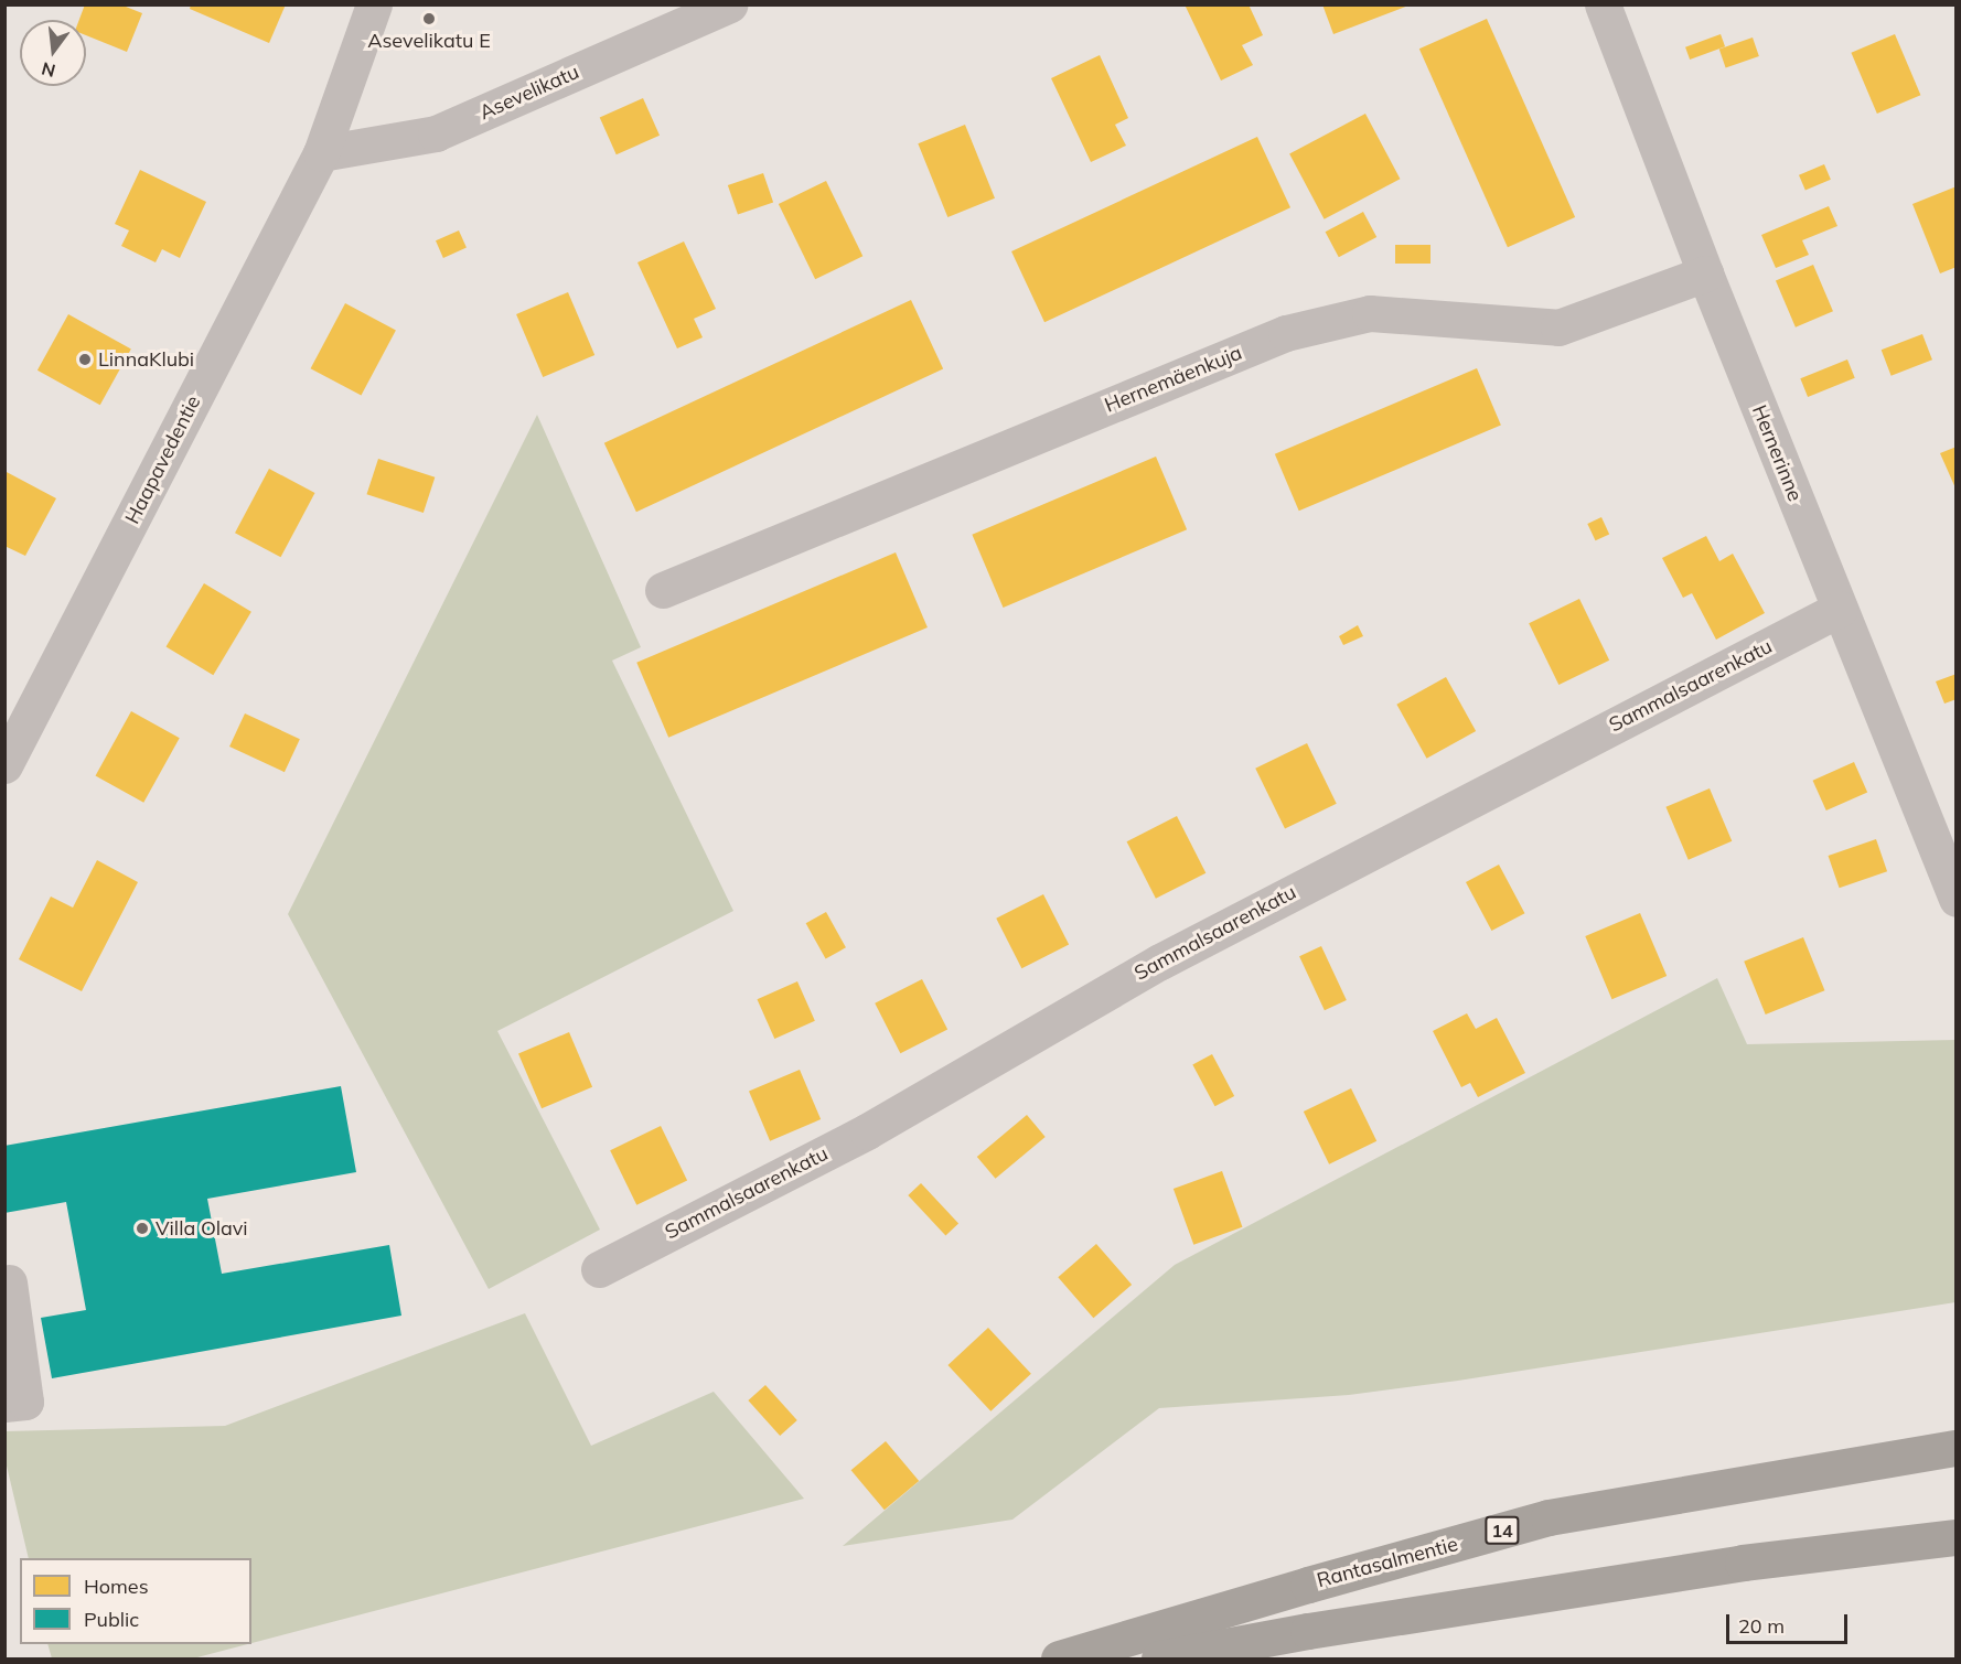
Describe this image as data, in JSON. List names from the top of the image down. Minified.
{"streets":{"highway":["14","Rantasalmentie"],"street":["Asevelikatu","Hernemäenkuja","Hernerinne","Haapavedentie","Sammalsaarenkatu"]},"crossings":[["Asevelikatu","Haapavedentie"],["Hernemäenkuja","Hernerinne"],["Hernerinne","Sammalsaarenkatu"]],"places":["Asevelikatu E","LinnaKlubi","Villa Olavi"],"legend":["Homes","Public"],"scale_bar":"20 m","north":"bottom"}
